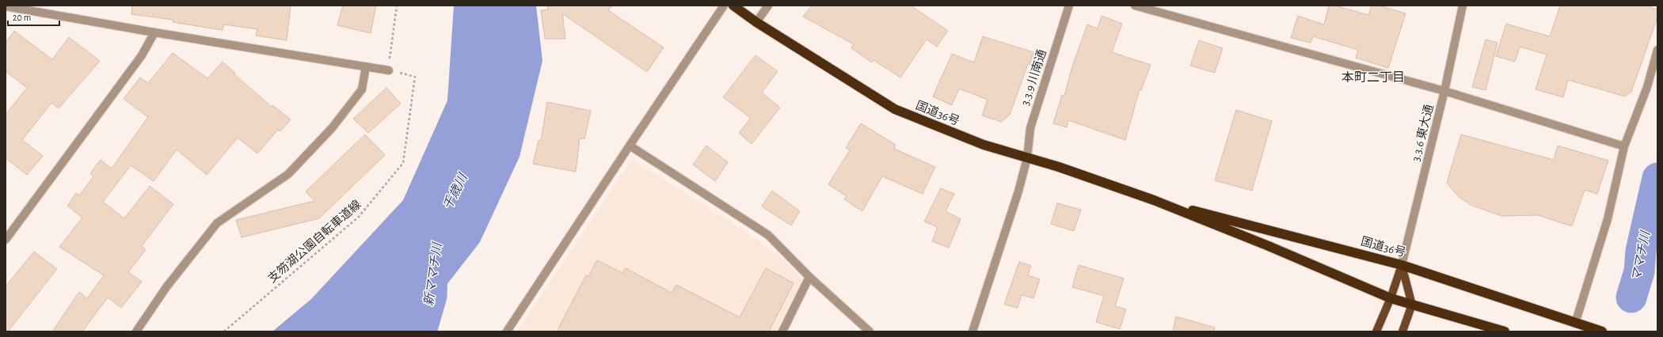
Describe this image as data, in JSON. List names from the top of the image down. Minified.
{"streets":{"highway":["国道36号"],"street":["3.3.9 川南通","3.3.6 東大通"],"path":["支笏湖公園自転車道線"]},"crossings":[["3.3.9 川南通","国道36号"],["国道36号","3.3.6 東大通"]],"districts":["本町二丁目"],"water":["千歳川","ママチ川","新ママチ川"],"scale_bar":"20 m"}
